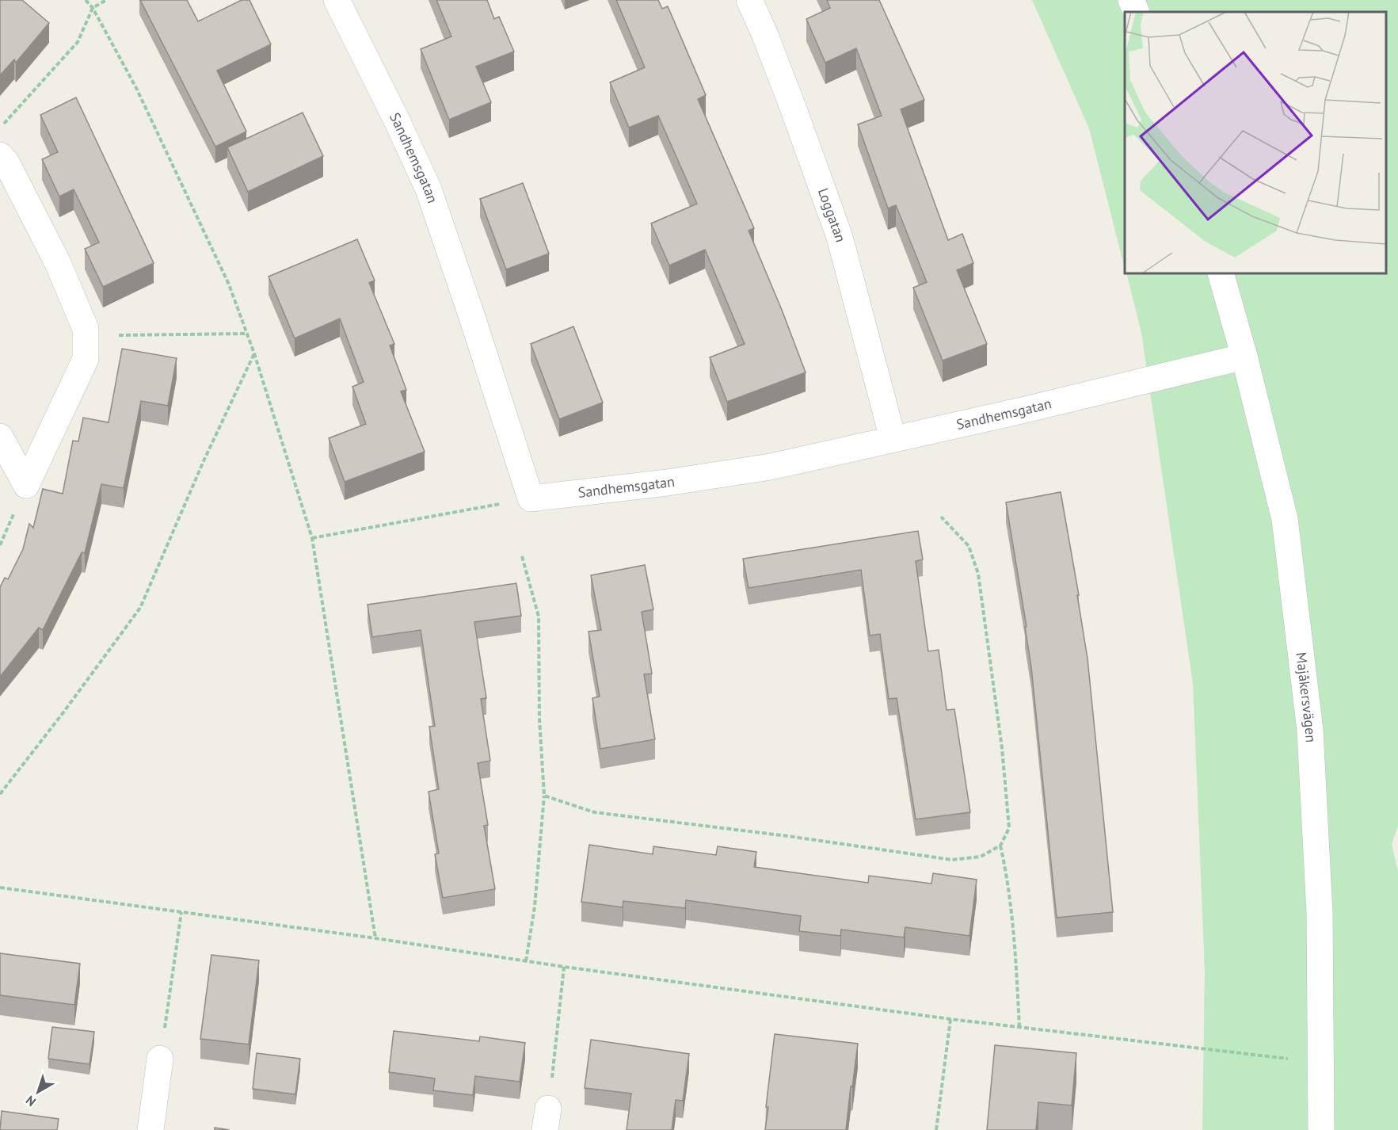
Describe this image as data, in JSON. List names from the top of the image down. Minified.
{"streets":{"street":["Sandhemsgatan","Loggatan","Majåkersvägen"]},"crossings":[["Sandhemsgatan","Loggatan"],["Sandhemsgatan","Majåkersvägen"]],"north":"bottom left"}
